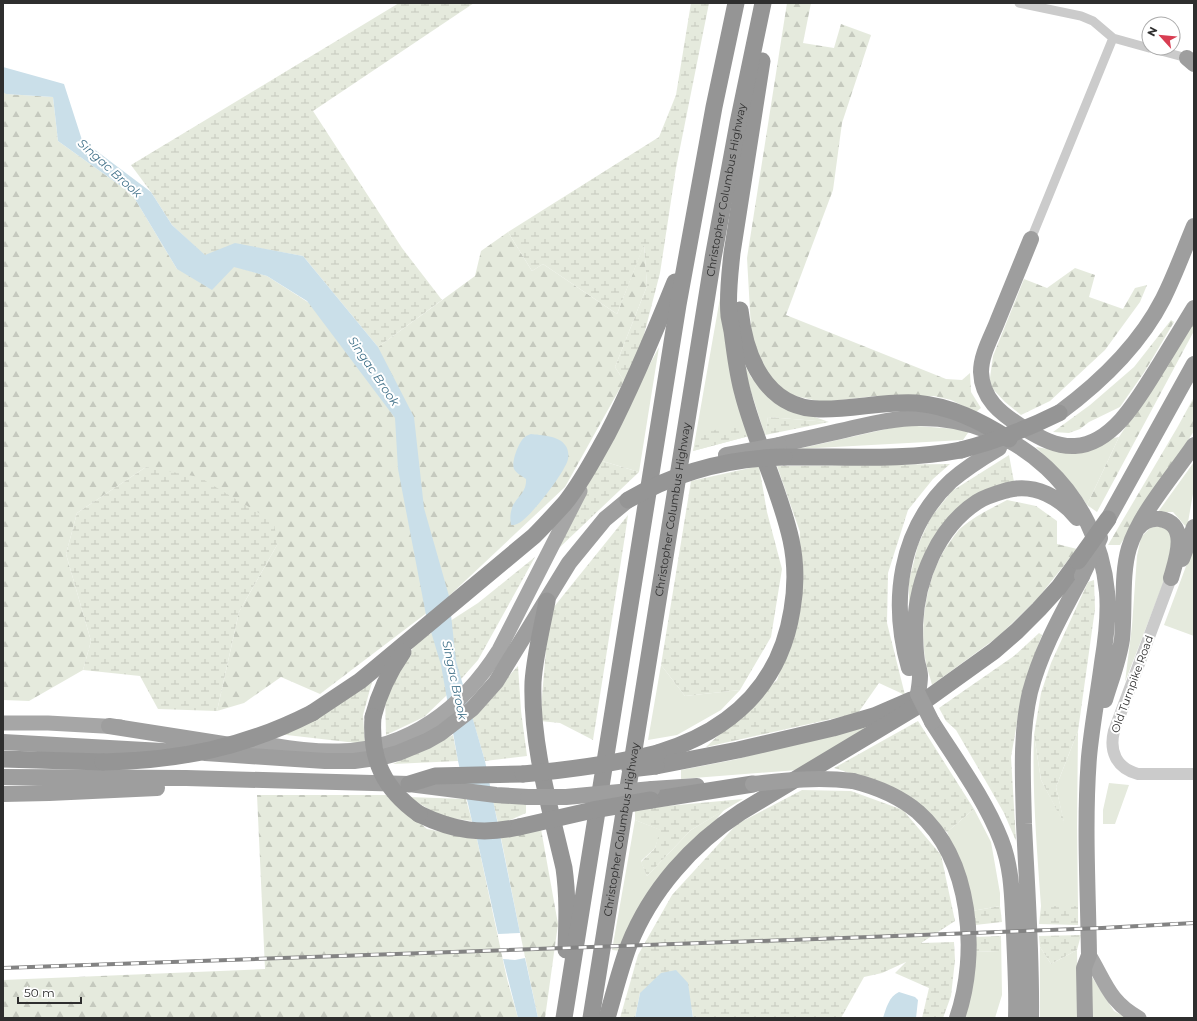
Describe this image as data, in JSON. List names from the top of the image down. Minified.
{"streets":{"highway":["Christopher Columbus Highway"],"street":["Old Turnpike Road"]},"water":["Singac Brook"],"scale_bar":"50 m","north":"top left"}
